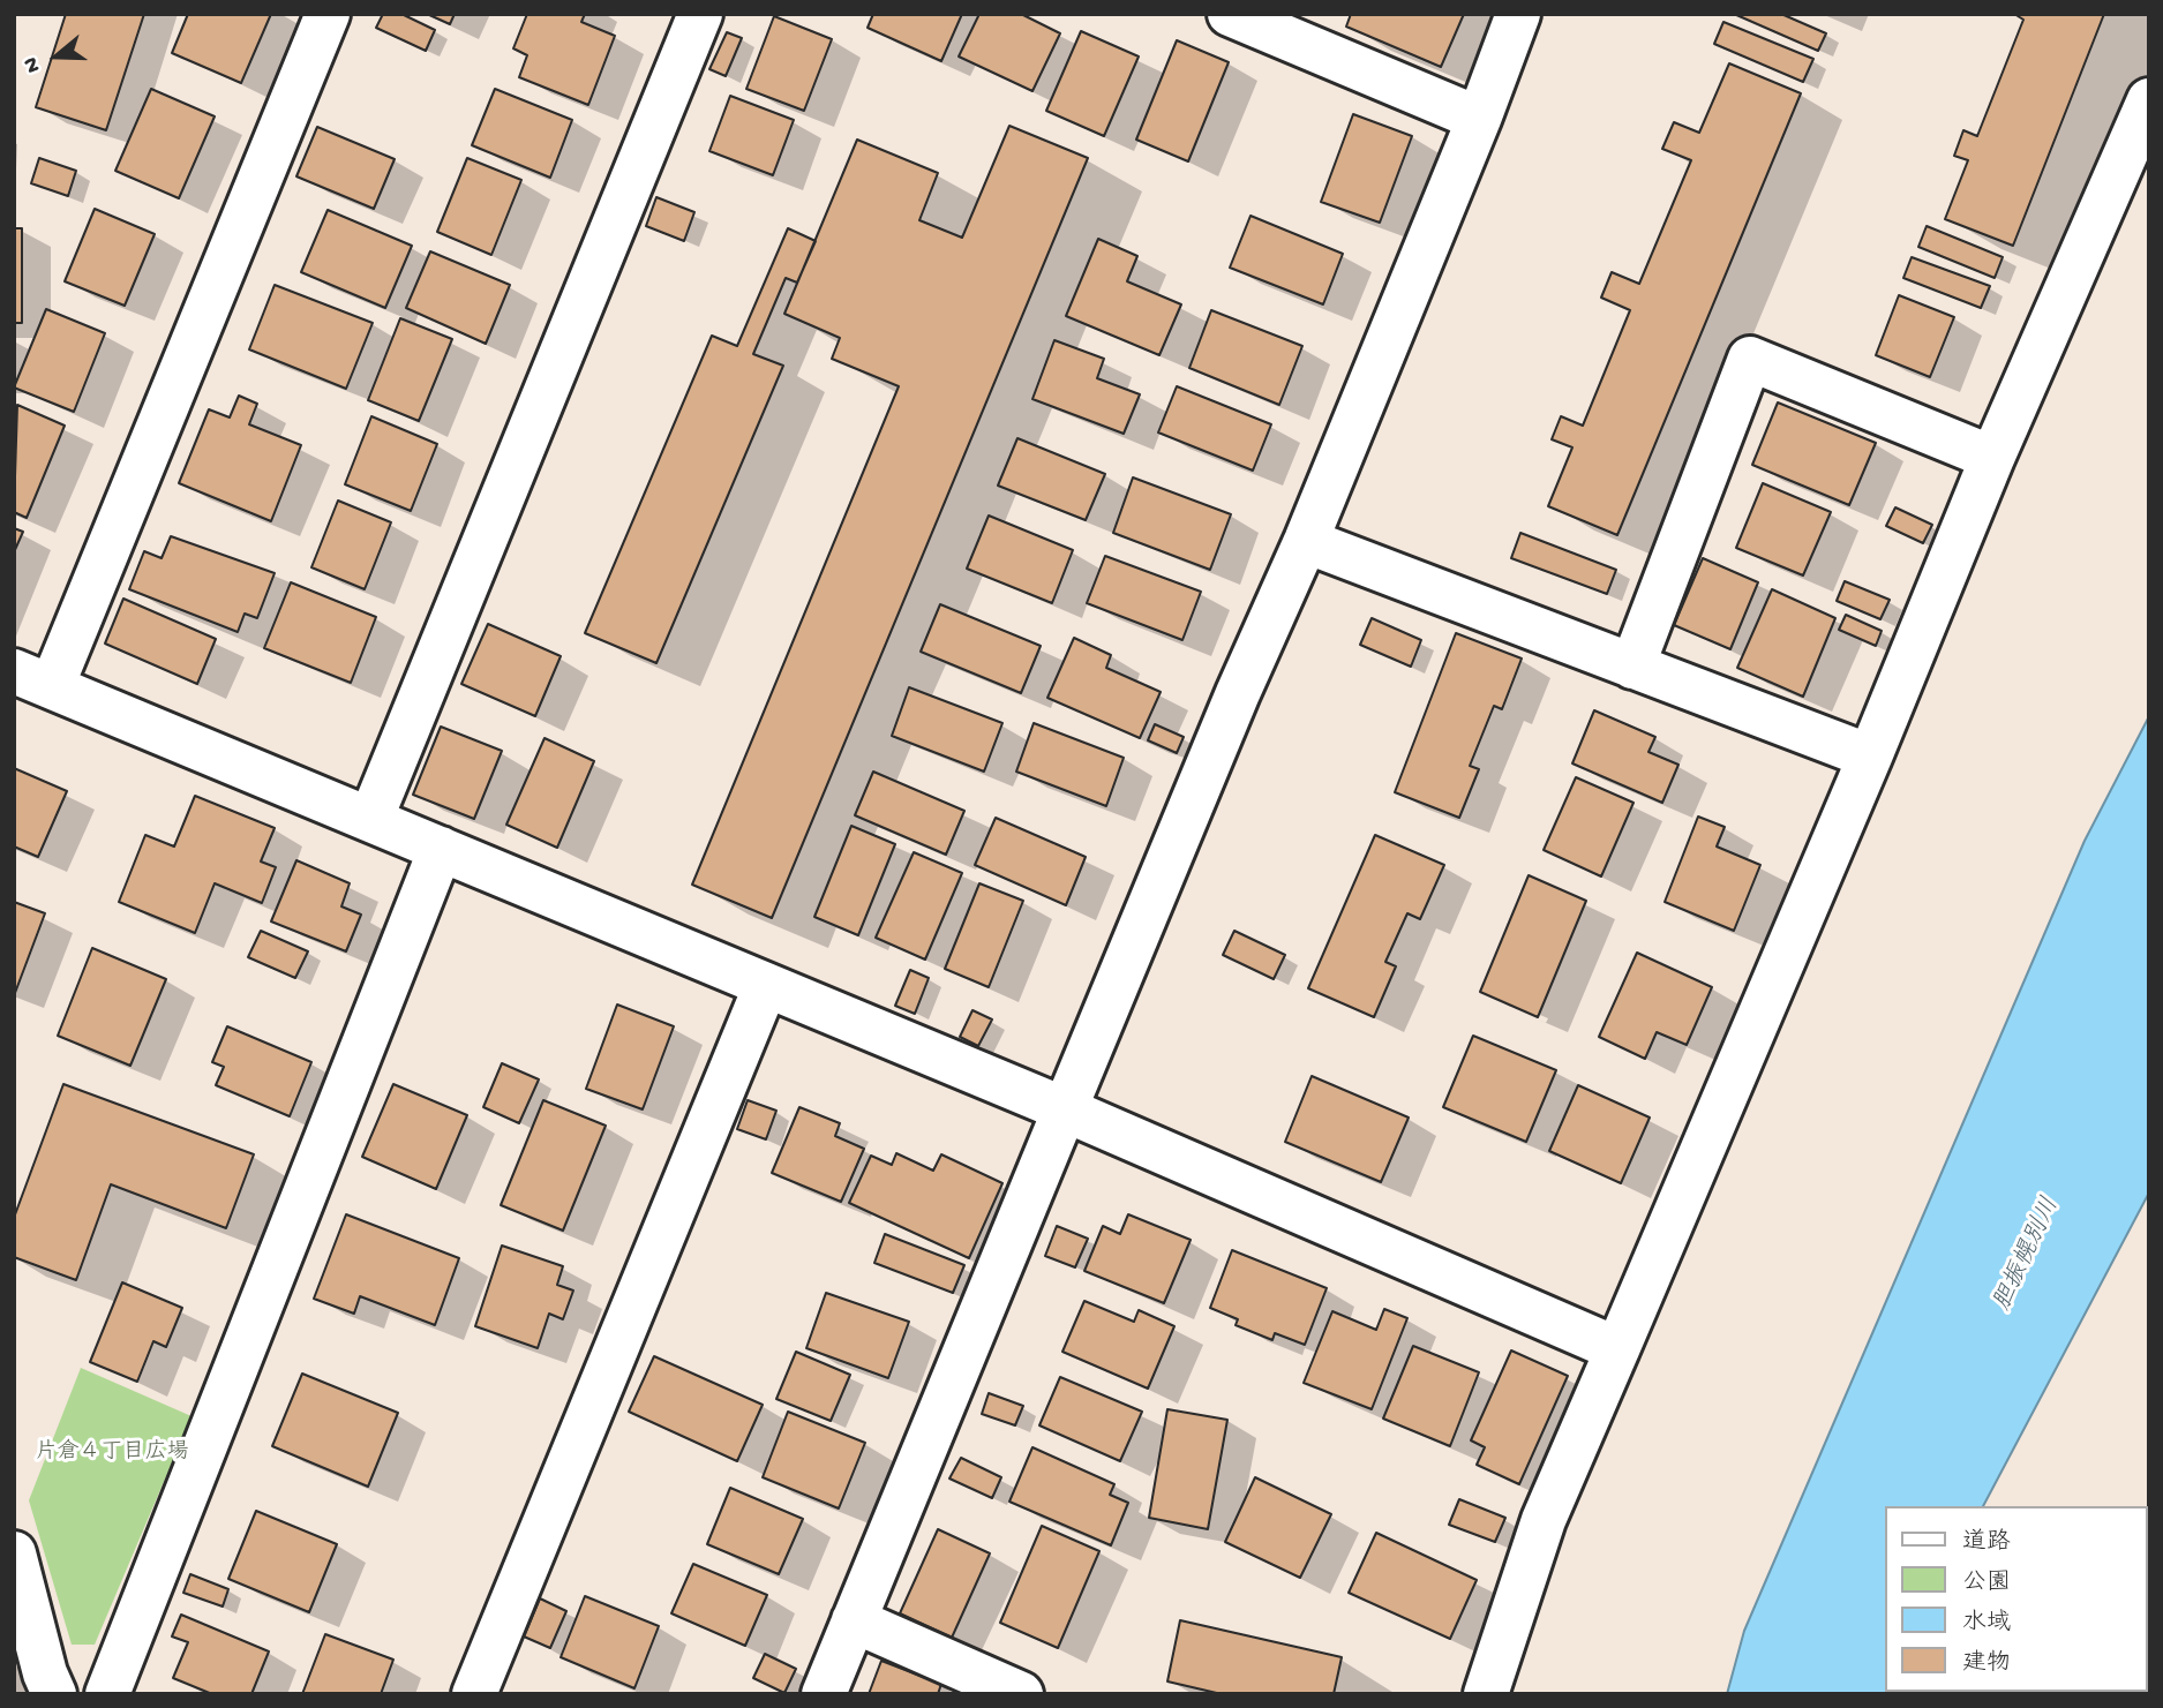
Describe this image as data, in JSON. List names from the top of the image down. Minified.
{"water":["胆振幌別川"],"parks":["片倉４丁目広場"],"legend":["道路","公園","水域","建物"],"north":"left"}
